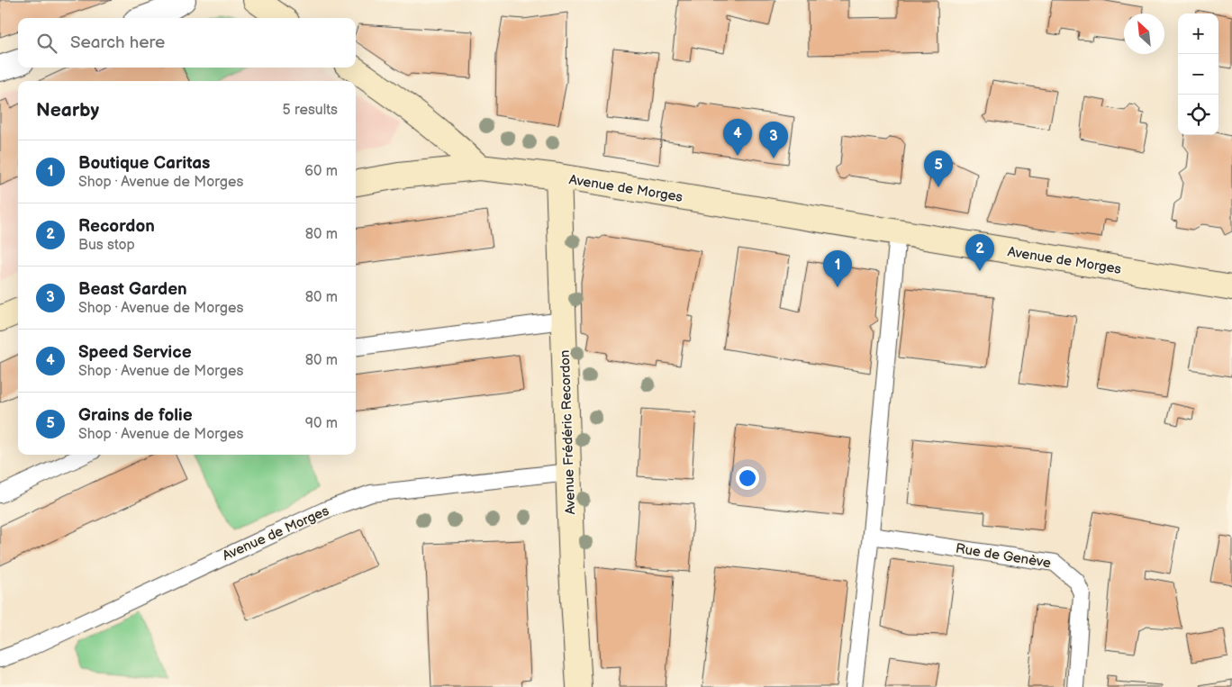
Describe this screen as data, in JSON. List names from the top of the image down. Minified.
{"streets":{"main road":["Avenue de Morges","Avenue Frédéric Recordon"],"lane":["Rue de Genève"]},"crossings":[["Avenue de Morges","Avenue Frédéric Recordon"]],"north":"top left","page":{"map_buttons":["+","−"],"search":"Search here","heading":["Nearby","5 results"],"pins":["4","3","5","2","1"],"list":[{"mark":"1","name":"Boutique Caritas","note":"Shop · Avenue de Morges","value":"60 m"},{"mark":"2","name":"Recordon","note":"Bus stop","value":"80 m"},{"mark":"3","name":"Beast Garden","note":"Shop · Avenue de Morges","value":"80 m"},{"mark":"4","name":"Speed Service","note":"Shop · Avenue de Morges","value":"80 m"},{"mark":"5","name":"Grains de folie","note":"Shop · Avenue de Morges","value":"90 m"}]}}
